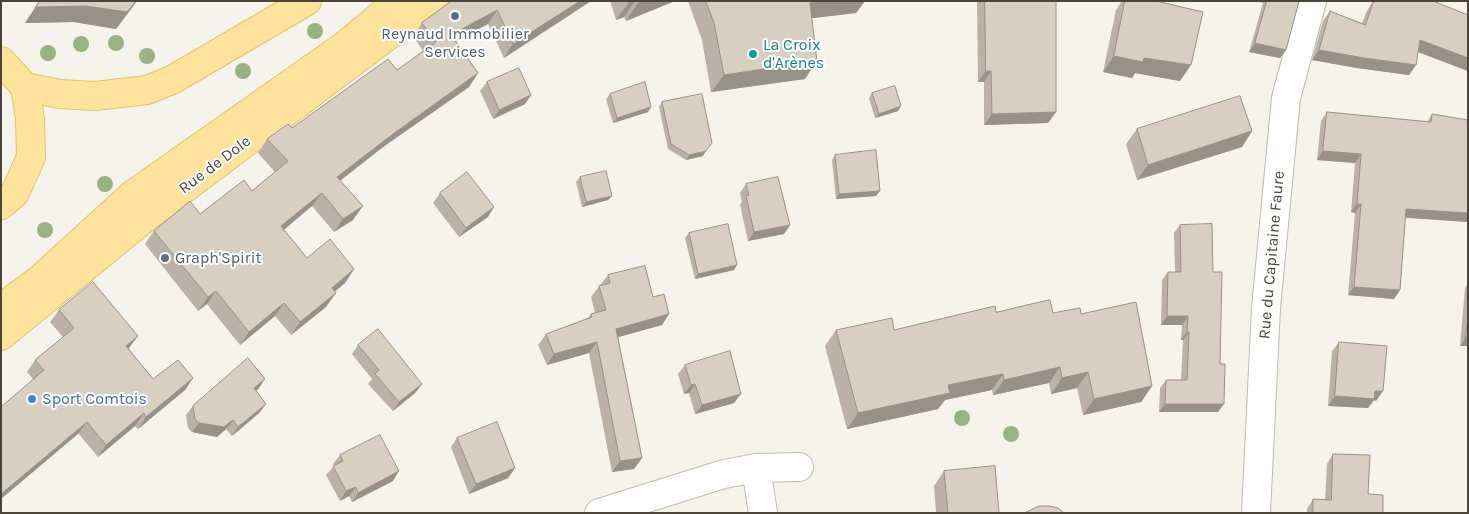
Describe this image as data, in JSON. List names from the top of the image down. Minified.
{"streets":{"main road":["Rue de Dole"],"street":["Rue du Capitaine Faure"]},"places":["Reynaud Immobilier Services","La Croix d'Arènes","Graph'Spirit","Sport Comtois"]}
